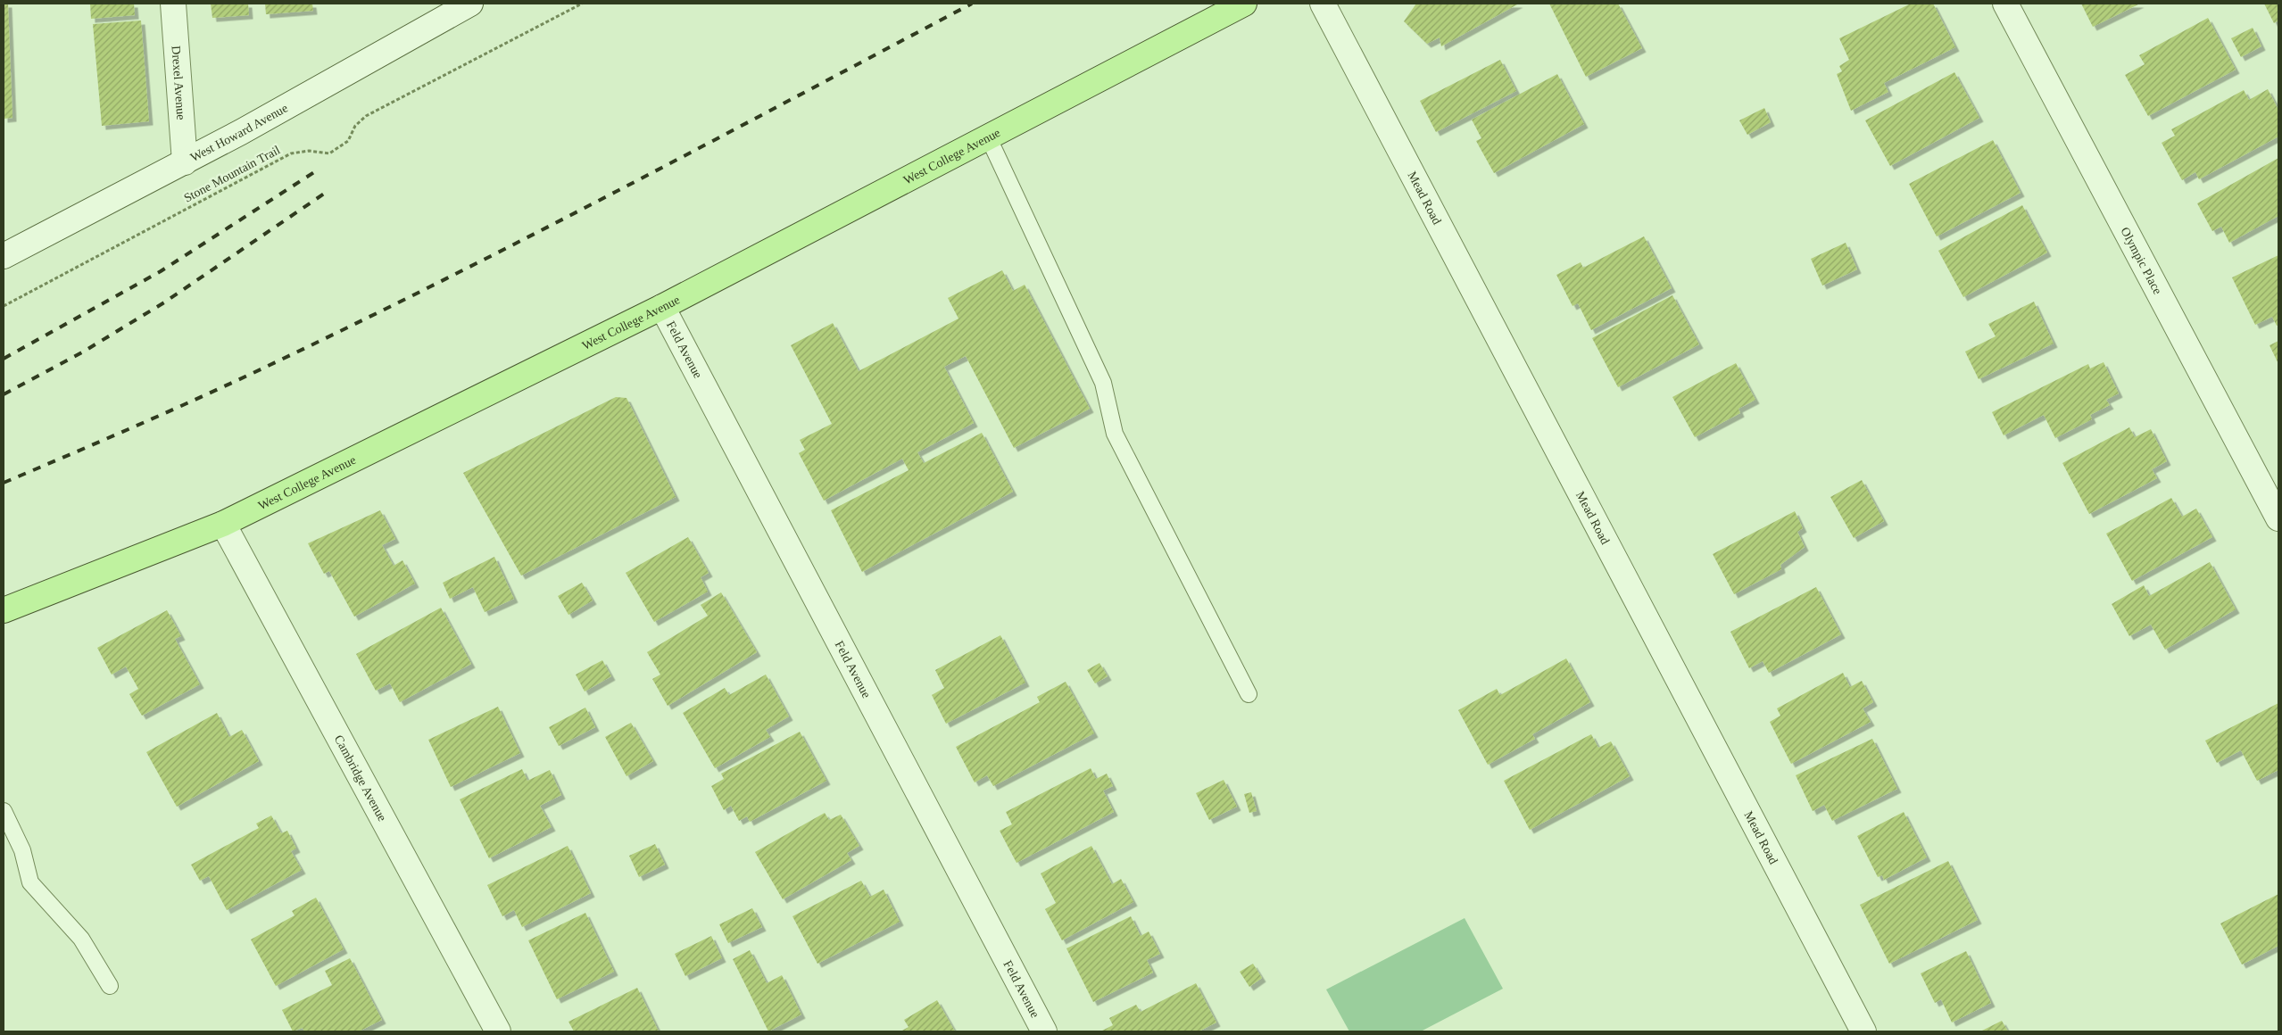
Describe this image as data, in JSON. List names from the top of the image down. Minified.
{"streets":{"main road":["West College Avenue"],"street":["Drexel Avenue","West Howard Avenue","Mead Road","Olympic Place","Feld Avenue","Cambridge Avenue"],"path":["Stone Mountain Trail"]},"crossings":[["Drexel Avenue","West Howard Avenue"],["West College Avenue","Feld Avenue"],["West College Avenue","Cambridge Avenue"]]}
